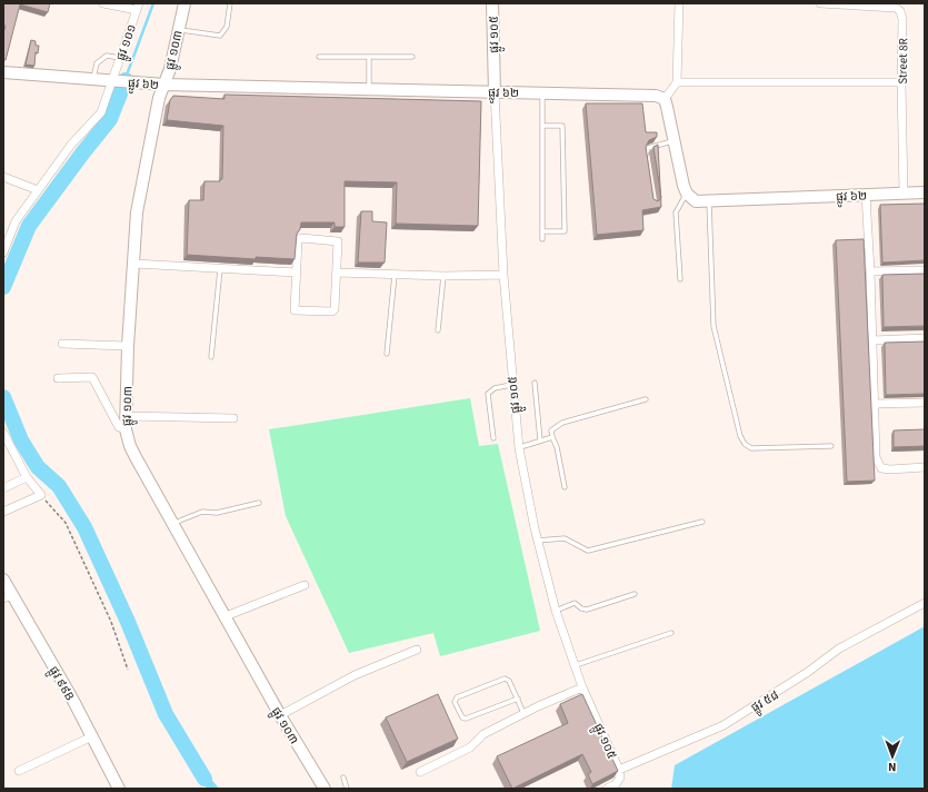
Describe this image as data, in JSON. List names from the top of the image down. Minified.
{"streets":{"street":["ផ្លូវ ១០៥","ផ្លូវ ១០១","ផ្លូវ ១០៣","Street 8R","ផ្លូវ ៦២","ផ្លូវ ៩៩B","ផ្លូវ ៥៨"]},"crossings":[["ផ្លូវ ១០៥","ផ្លូវ ៦២"],["ផ្លូវ ១០៥","ផ្លូវ ៥៨"],["ផ្លូវ ១០១","ផ្លូវ ៦២"],["ផ្លូវ ១០៣","ផ្លូវ ៦២"],["Street 8R","ផ្លូវ ៦២"]],"north":"bottom"}
